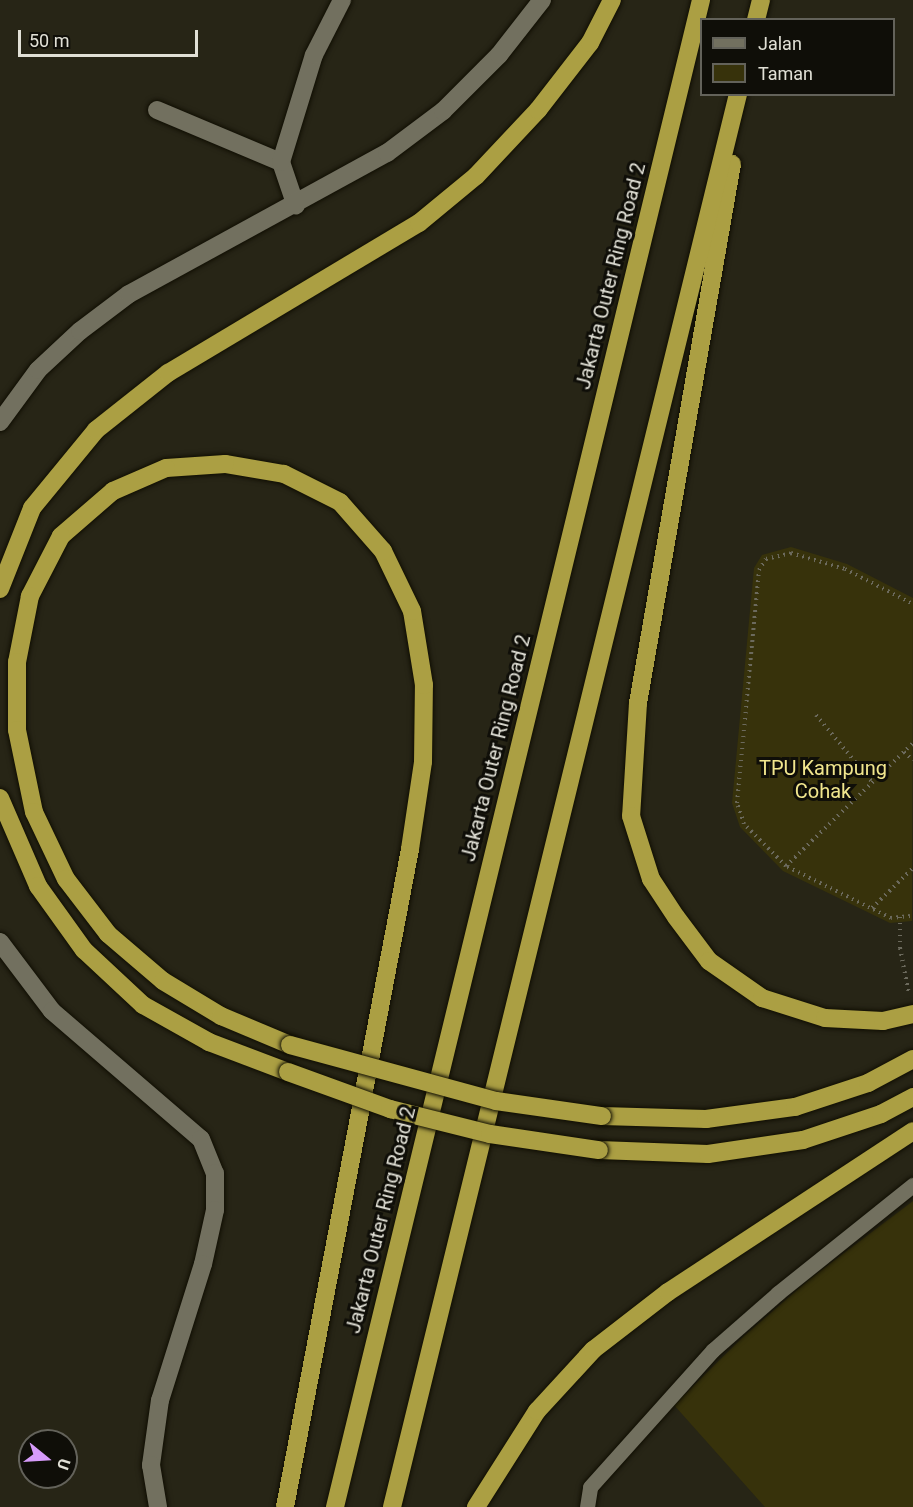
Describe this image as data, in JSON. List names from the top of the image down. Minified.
{"streets":{"highway":["Jakarta Outer Ring Road 2"]},"parks":["TPU Kampung Cohak"],"legend":["Jalan","Taman"],"scale_bar":"50 m","north":"right"}
